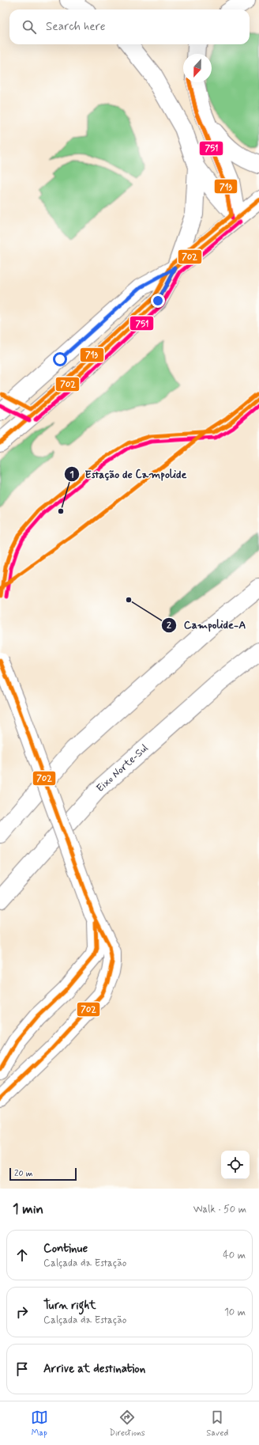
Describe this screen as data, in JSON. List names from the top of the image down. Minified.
{"streets":{"main road":["Eixo Norte-Sul"]},"places":["Estação de Campolide","Campolide-A"],"lines":["transit line 751","transit line 713","transit line 702"],"scale_bar":"20 m","north":"bottom","page":{"search":"Search here","scale":"20 m","heading":["1 min","Walk · 50 m"],"list":[["Continue","Calçada da Estação","40 m"],["Turn right","Calçada da Estação","10 m"],"Arrive at destination"],"nav":["Map","Directions","Saved"]}}
